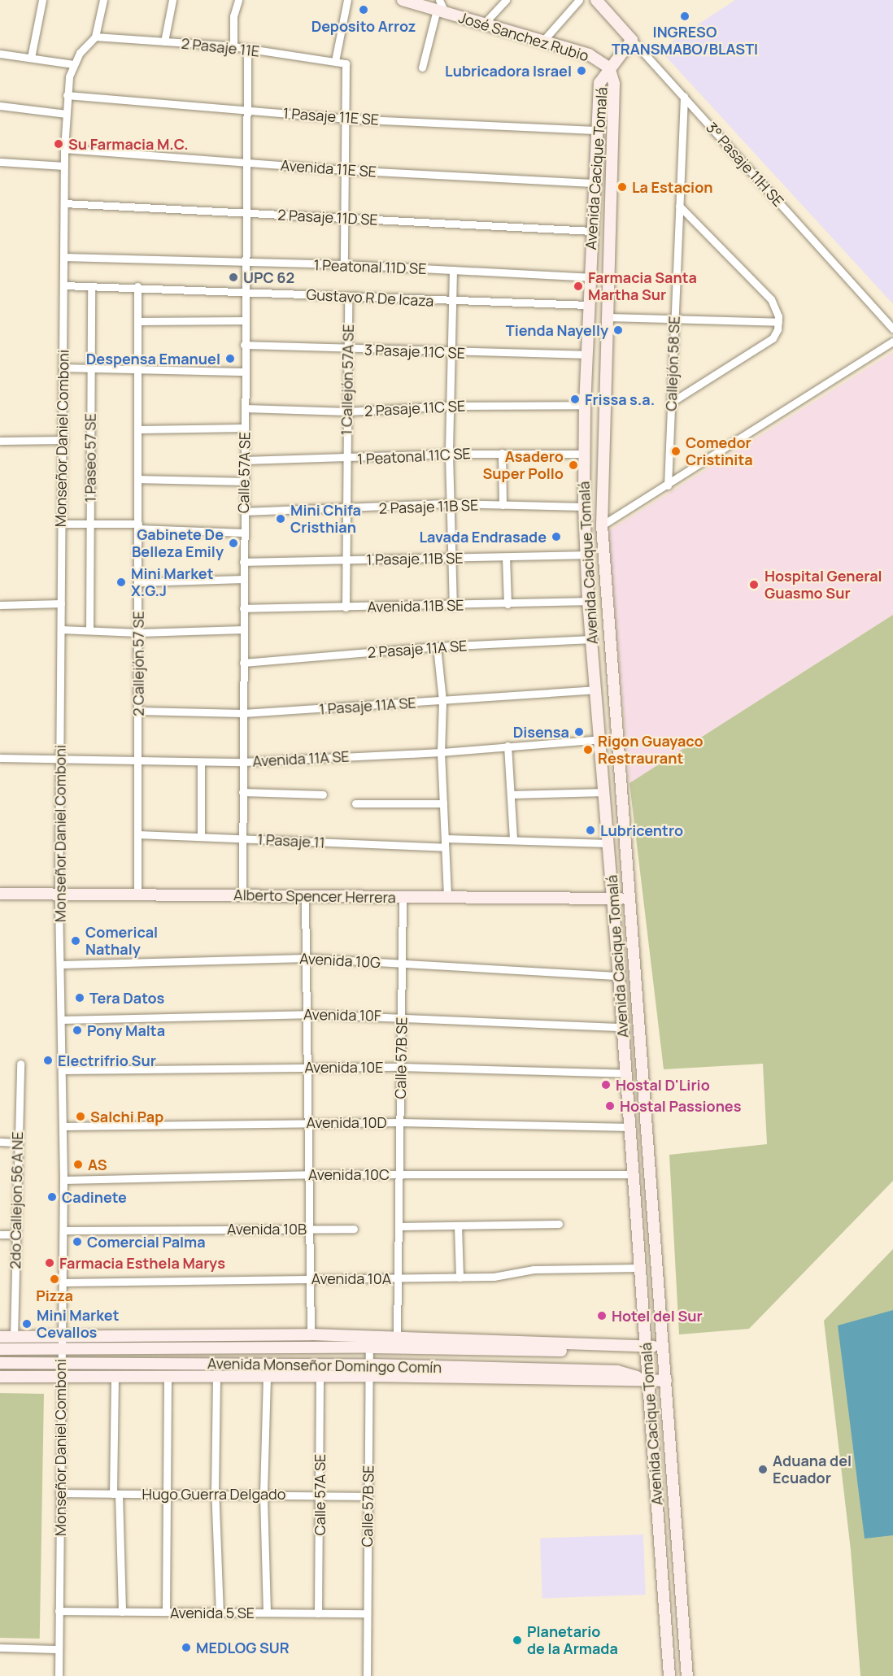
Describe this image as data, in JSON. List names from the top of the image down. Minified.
{"streets":{"main road":["José Sanchez Rubio","3° Pasaje 11H SE","Avenida Cacique Tomalá","Alberto Spencer Herrera","Avenida Monseñor Domingo Comín"],"street":["2 Pasaje 11E","1 Pasaje 11E SE","Avenida 11E SE","2 Pasaje 11D SE","1 Peatonal 11D SE","Gustavo R De Icaza","3 Pasaje 11C SE","Callejón 58 SE","1 Callejón 57A SE","2 Pasaje 11C SE","Monseñor Daniel Comboni","1 Peatonal 11C SE","1 Paseo 57 SE","Calle 57A SE","2 Pasaje 11B SE","1 Pasaje 11B SE","Avenida 11B SE","2 Pasaje 11A SE","2 Callejón 57 SE","1 Pasaje 11A SE","Avenida 11A SE","1 Pasaje 11","Avenida 10G","Avenida 10F","Calle 57B SE","Avenida 10E","Avenida 10D","Avenida 10C","2do Callejon 56 A NE","Avenida 10B","Avenida 10A","Hugo Guerra Delgado","Avenida 5 SE"]},"crossings":[["José Sanchez Rubio","Avenida Cacique Tomalá"],["2 Pasaje 11E","1 Pasaje 11E SE"],["2 Pasaje 11E","Monseñor Daniel Comboni"],["2 Pasaje 11E","Calle 57A SE"],["1 Pasaje 11E SE","Avenida Cacique Tomalá"],["1 Pasaje 11E SE","Monseñor Daniel Comboni"],["1 Pasaje 11E SE","Calle 57A SE"],["3° Pasaje 11H SE","Callejón 58 SE"],["Avenida 11E SE","Avenida Cacique Tomalá"],["Avenida 11E SE","Monseñor Daniel Comboni"],["Avenida 11E SE","Calle 57A SE"],["Avenida Cacique Tomalá","2 Pasaje 11D SE"],["Avenida Cacique Tomalá","1 Peatonal 11D SE"],["Avenida Cacique Tomalá","Gustavo R De Icaza"],["Avenida Cacique Tomalá","3 Pasaje 11C SE"],["Avenida Cacique Tomalá","2 Pasaje 11C SE"],["Avenida Cacique Tomalá","1 Peatonal 11C SE"],["Avenida Cacique Tomalá","2 Pasaje 11B SE"],["Avenida Cacique Tomalá","1 Pasaje 11B SE"],["Avenida Cacique Tomalá","Avenida 11B SE"],["Avenida Cacique Tomalá","2 Pasaje 11A SE"],["Avenida Cacique Tomalá","1 Pasaje 11A SE"],["Avenida Cacique Tomalá","Avenida 11A SE"],["Avenida Cacique Tomalá","Alberto Spencer Herrera"],["Avenida Cacique Tomalá","Avenida 10G"],["Avenida Cacique Tomalá","Avenida 10F"],["Avenida Cacique Tomalá","Avenida 10E"],["Avenida Cacique Tomalá","Avenida 10D"],["Avenida Cacique Tomalá","Avenida 10C"],["Avenida Cacique Tomalá","Avenida 10A"],["Avenida Cacique Tomalá","Avenida Monseñor Domingo Comín"],["2 Pasaje 11D SE","Monseñor Daniel Comboni"],["2 Pasaje 11D SE","Calle 57A SE"],["1 Peatonal 11D SE","Monseñor Daniel Comboni"],["1 Peatonal 11D SE","Calle 57A SE"],["Gustavo R De Icaza","1 Callejón 57A SE"],["Gustavo R De Icaza","Monseñor Daniel Comboni"],["Gustavo R De Icaza","1 Paseo 57 SE"],["Gustavo R De Icaza","Calle 57A SE"],["Gustavo R De Icaza","2 Callejón 57 SE"],["3 Pasaje 11C SE","1 Callejón 57A SE"],["3 Pasaje 11C SE","Calle 57A SE"],["1 Callejón 57A SE","2 Pasaje 11C SE"],["1 Callejón 57A SE","1 Peatonal 11C SE"],["1 Callejón 57A SE","2 Pasaje 11B SE"],["1 Callejón 57A SE","1 Pasaje 11B SE"],["1 Callejón 57A SE","Avenida 11B SE"],["2 Pasaje 11C SE","Calle 57A SE"],["Monseñor Daniel Comboni","Avenida 11A SE"],["Monseñor Daniel Comboni","Alberto Spencer Herrera"],["Monseñor Daniel Comboni","Avenida 10G"],["Monseñor Daniel Comboni","Avenida 10F"],["Monseñor Daniel Comboni","Avenida 10E"],["Monseñor Daniel Comboni","Avenida 10D"],["Monseñor Daniel Comboni","Avenida 10C"],["Monseñor Daniel Comboni","Avenida 10B"],["Monseñor Daniel Comboni","Avenida 10A"],["Monseñor Daniel Comboni","Avenida Monseñor Domingo Comín"],["Monseñor Daniel Comboni","Hugo Guerra Delgado"],["Monseñor Daniel Comboni","Avenida 5 SE"],["1 Peatonal 11C SE","Calle 57A SE"],["Calle 57A SE","2 Pasaje 11B SE"],["Calle 57A SE","1 Pasaje 11B SE"],["Calle 57A SE","Avenida 11B SE"],["Calle 57A SE","2 Pasaje 11A SE"],["Calle 57A SE","1 Pasaje 11A SE"],["Calle 57A SE","Avenida 11A SE"],["Calle 57A SE","1 Pasaje 11"],["Calle 57A SE","Alberto Spencer Herrera"],["Calle 57A SE","Avenida Monseñor Domingo Comín"],["Calle 57A SE","Hugo Guerra Delgado"],["Calle 57A SE","Avenida 5 SE"],["2 Callejón 57 SE","1 Pasaje 11A SE"],["2 Callejón 57 SE","Avenida 11A SE"],["2 Callejón 57 SE","1 Pasaje 11"],["2 Callejón 57 SE","Alberto Spencer Herrera"],["Alberto Spencer Herrera","Calle 57B SE"],["Avenida 10G","Calle 57B SE"],["Avenida 10F","Calle 57B SE"],["Calle 57B SE","Avenida 10E"],["Calle 57B SE","Avenida 10D"],["Calle 57B SE","Avenida 10C"],["Calle 57B SE","Avenida 10A"],["Calle 57B SE","Avenida Monseñor Domingo Comín"],["Calle 57B SE","Hugo Guerra Delgado"],["Calle 57B SE","Avenida 5 SE"],["2do Callejon 56 A NE","Avenida Monseñor Domingo Comín"]],"places":["Deposito Arroz","INGRESO TRANSMABO/BLASTI","Lubricadora Israel","Su Farmacia M.C.","La Estacion","UPC 62","Farmacia Santa Martha Sur","Tienda Nayelly","Despensa Emanuel","Frissa s.a.","Comedor Cristinita","Asadero Super Pollo","Mini Chifa Cristhian","Lavada Endrasade","Gabinete De Belleza Emily","Mini Market X.G.J","Hospital General Guasmo Sur","Disensa","Rigon Guayaco Restraurant","Lubricentro","Comerical Nathaly","Tera Datos","Pony Malta","Electrifrio Sur","Hostal D'Lirio","Hostal Passiones","Salchi Pap","AS","Cadinete","Comercial Palma","Farmacia Esthela Marys","Pizza","Hotel del Sur","Mini Market Cevallos","Aduana del Ecuador","Planetario de la Armada","MEDLOG SUR"]}
